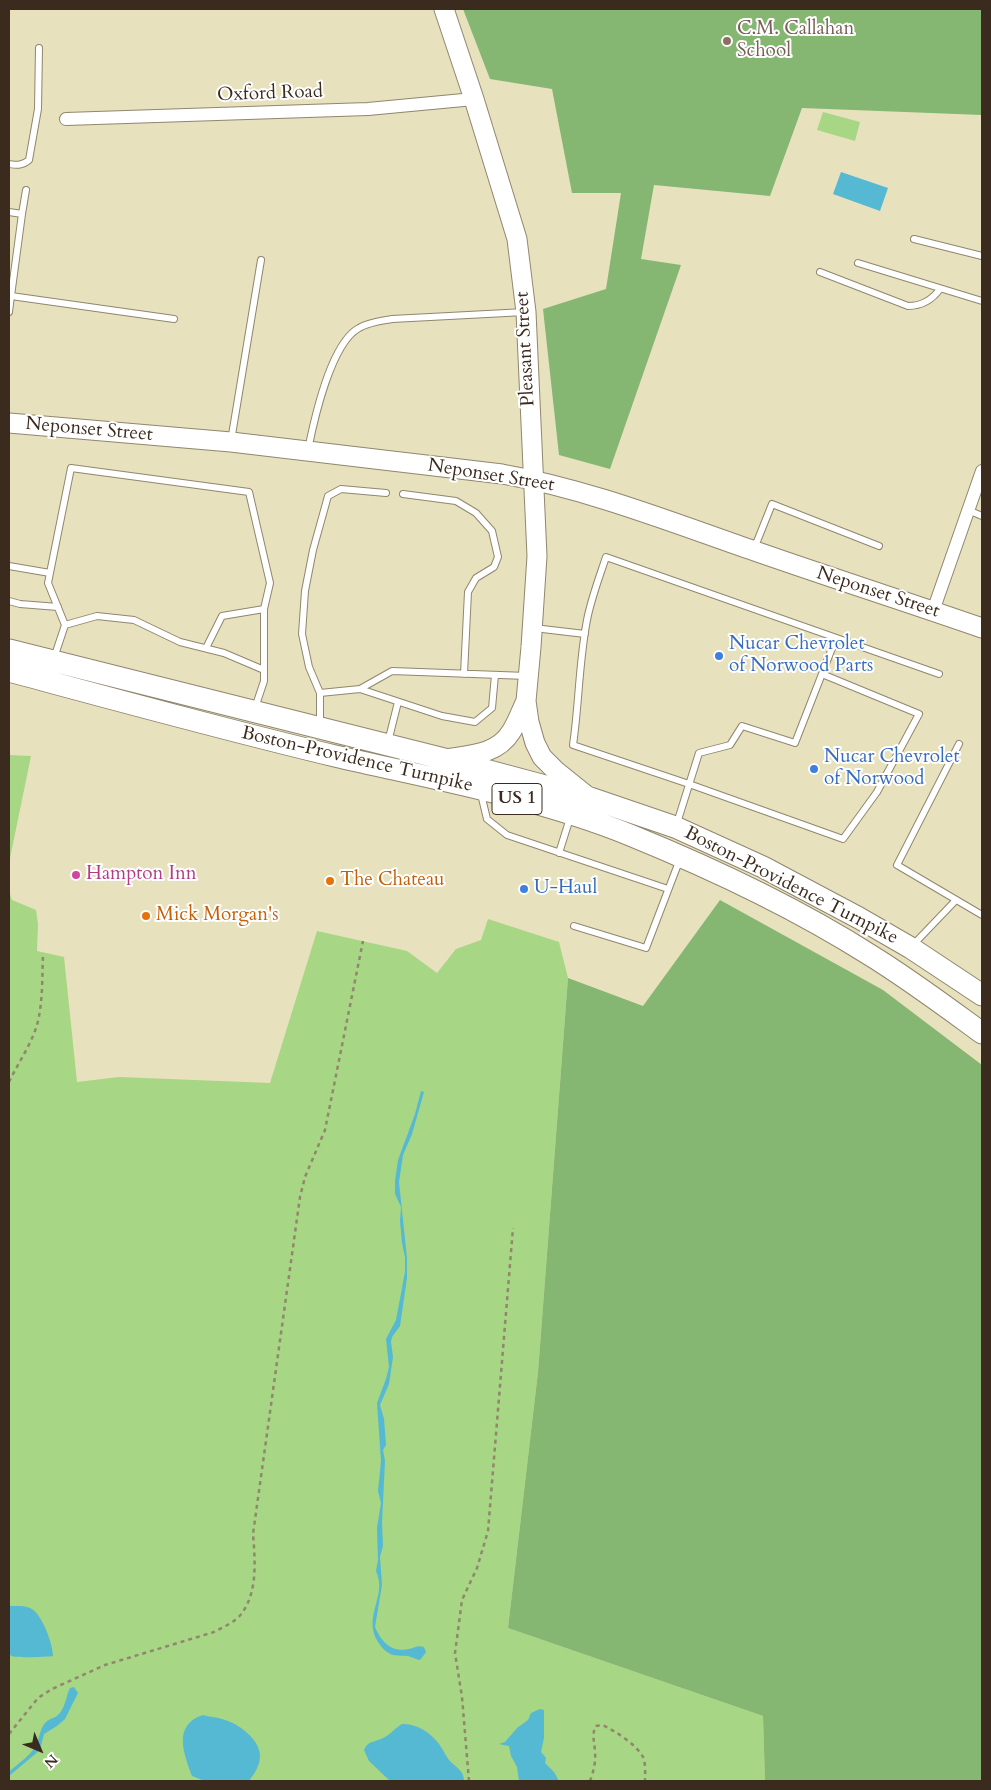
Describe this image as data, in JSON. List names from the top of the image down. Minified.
{"streets":{"main road":["Boston-Providence Turnpike","US 1"],"street":["Oxford Road","Pleasant Street","Neponset Street"]},"crossings":[["Oxford Road","Pleasant Street"],["Pleasant Street","Neponset Street"],["Pleasant Street","Boston-Providence Turnpike"]],"places":["C.M. Callahan School","Nucar Chevrolet of Norwood Parts","Nucar Chevrolet of Norwood","Hampton Inn","The Chateau","U-Haul","Mick Morgan's"],"north":"bottom right"}
